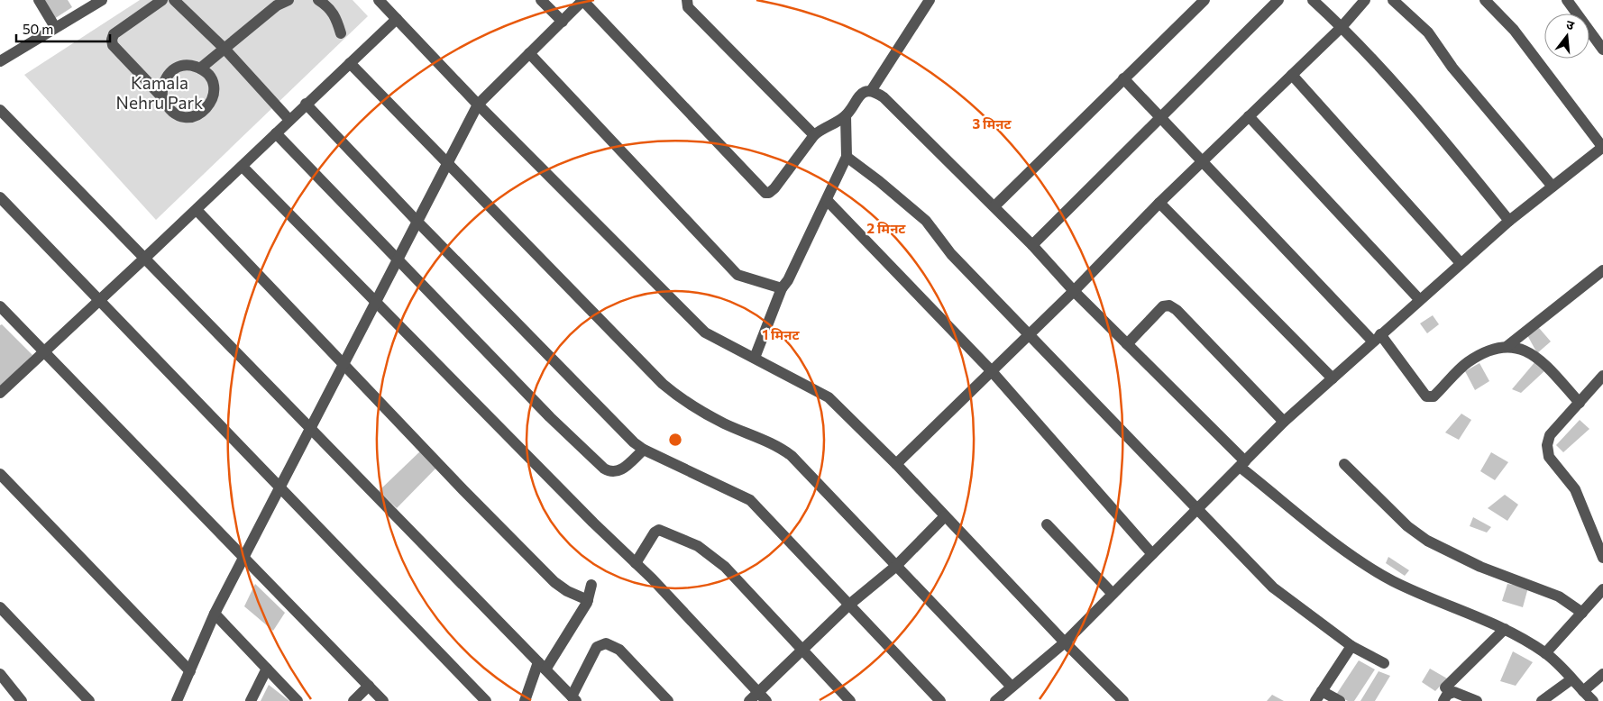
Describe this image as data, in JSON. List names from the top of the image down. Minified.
{"parks":["Kamala Nehru Park"],"scale_bar":"50 m","north":"top","rings":["3 मिनट","2 मिनट","1 मिनट"]}
